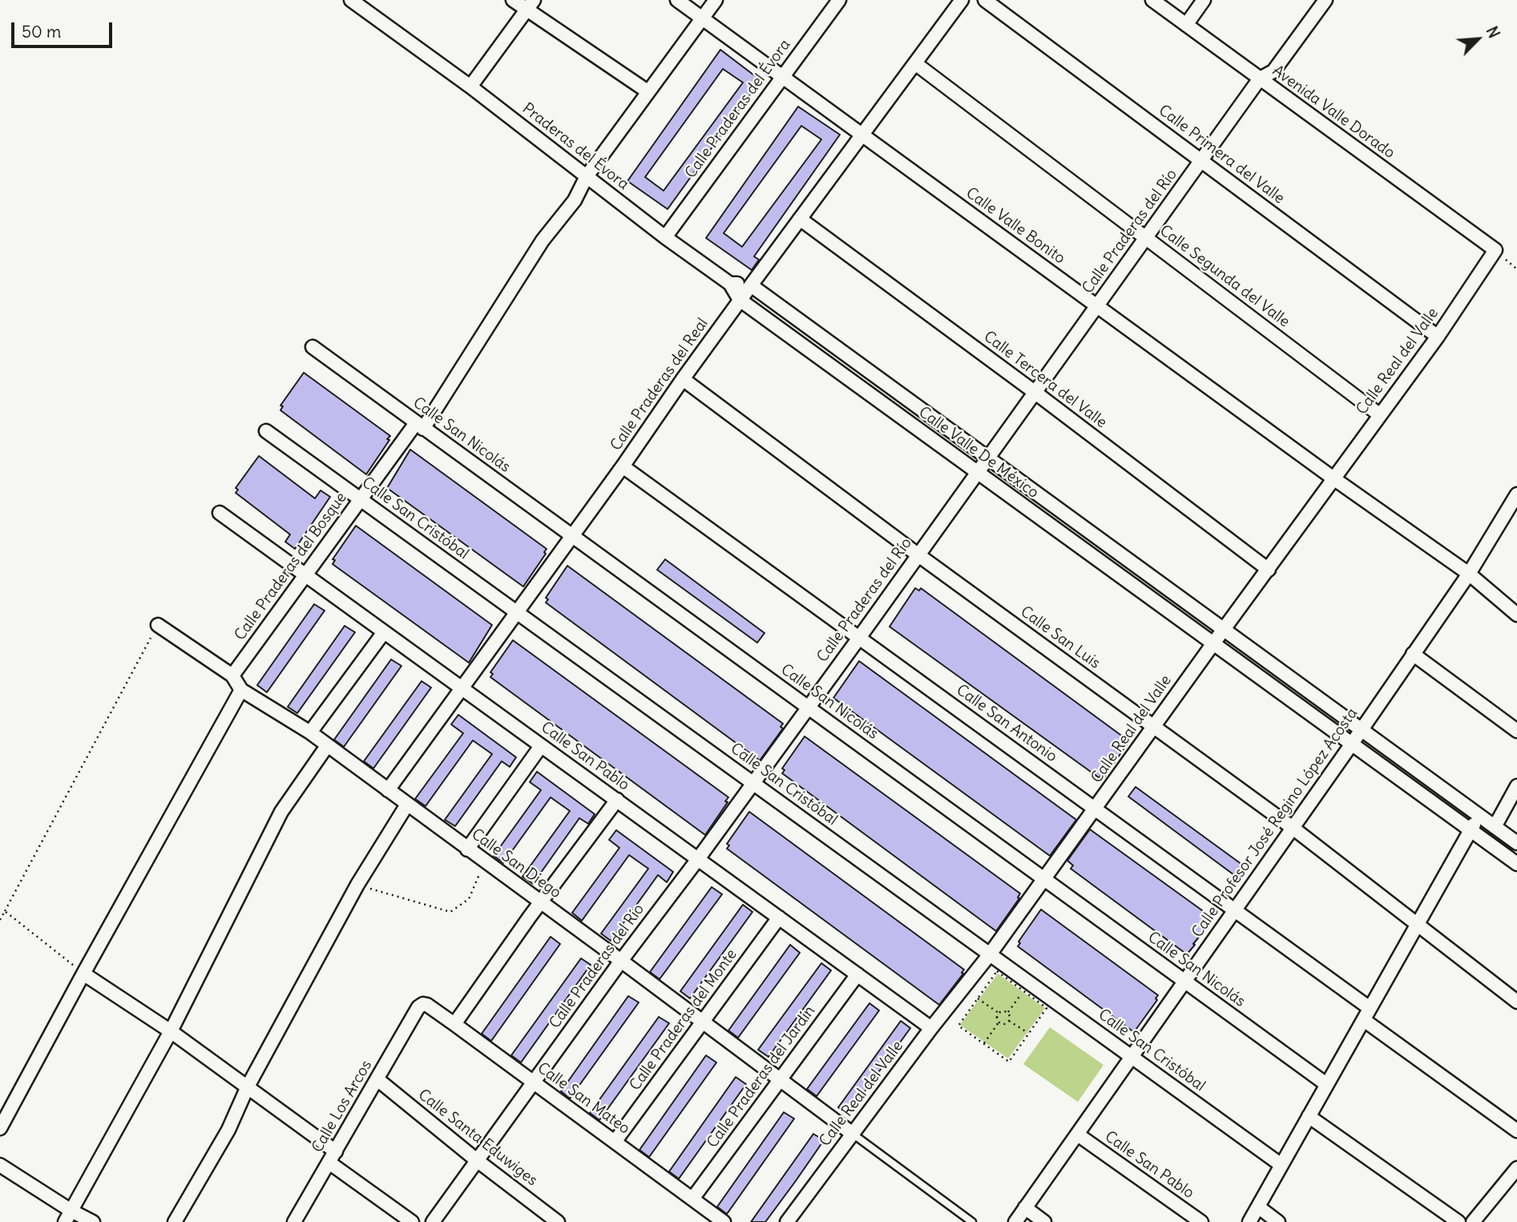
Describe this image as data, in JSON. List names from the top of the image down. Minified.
{"streets":{"street":["Calle Praderas del Évora","Avenida Valle Dorado","Praderas del Évora","Calle Primera del Valle","Calle Valle Bonito","Calle Praderas del Río","Calle Segunda del Valle","Calle Real del Valle","Calle Tercera del Valle","Calle Praderas del Real","Calle San Nicolás","Calle Valle De México","Calle San Cristóbal","Calle Praderas del Bosque","Calle San Luis","Calle San Antonio","Calle San Pablo","Calle Profesor José Regino López Acosta","Calle San Diego","Calle Praderas del Monte","Calle Praderas del Jardín","Calle San Mateo","Calle Los Arcos","Calle Santa Eduwiges"]},"crossings":[["Calle Praderas del Évora","Praderas del Évora"],["Calle Praderas del Évora","Calle Valle Bonito"],["Avenida Valle Dorado","Calle Praderas del Río"],["Avenida Valle Dorado","Calle Real del Valle"],["Praderas del Évora","Calle Valle De México"],["Praderas del Évora","Calle Praderas del Bosque"],["Calle Primera del Valle","Calle Praderas del Río"],["Calle Primera del Valle","Calle Real del Valle"],["Calle Valle Bonito","Calle Praderas del Río"],["Calle Valle Bonito","Calle Real del Valle"],["Calle Valle Bonito","Calle Praderas del Real"],["Calle Valle Bonito","Calle Profesor José Regino López Acosta"],["Calle Praderas del Río","Calle Segunda del Valle"],["Calle Praderas del Río","Calle Tercera del Valle"],["Calle Praderas del Río","Calle San Nicolás"],["Calle Praderas del Río","Calle Valle De México"],["Calle Praderas del Río","Calle San Cristóbal"],["Calle Praderas del Río","Calle San Luis"],["Calle Praderas del Río","Calle San Antonio"],["Calle Praderas del Río","Calle San Pablo"],["Calle Praderas del Río","Calle San Diego"],["Calle Praderas del Río","Calle San Mateo"],["Calle Praderas del Río","Calle Santa Eduwiges"],["Calle Segunda del Valle","Calle Real del Valle"],["Calle Segunda del Valle","Calle Praderas del Real"],["Calle Real del Valle","Calle Tercera del Valle"],["Calle Real del Valle","Calle San Nicolás"],["Calle Real del Valle","Calle Valle De México"],["Calle Real del Valle","Calle San Cristóbal"],["Calle Real del Valle","Calle San Luis"],["Calle Real del Valle","Calle San Antonio"],["Calle Real del Valle","Calle San Pablo"],["Calle Real del Valle","Calle San Diego"],["Calle Tercera del Valle","Calle Praderas del Real"],["Calle Praderas del Real","Calle San Nicolás"],["Calle Praderas del Real","Calle Valle De México"],["Calle Praderas del Real","Calle San Cristóbal"],["Calle Praderas del Real","Calle San Luis"],["Calle Praderas del Real","Calle San Antonio"],["Calle Praderas del Real","Calle San Pablo"],["Calle Praderas del Real","Calle San Diego"],["Calle San Nicolás","Calle Praderas del Bosque"],["Calle San Nicolás","Calle Profesor José Regino López Acosta"],["Calle Valle De México","Calle Profesor José Regino López Acosta"],["Calle San Cristóbal","Calle Praderas del Bosque"],["Calle San Cristóbal","Calle Profesor José Regino López Acosta"],["Calle Praderas del Bosque","Calle San Pablo"],["Calle Praderas del Bosque","Calle San Diego"],["Calle San Luis","Calle Profesor José Regino López Acosta"],["Calle San Antonio","Calle Profesor José Regino López Acosta"],["Calle San Pablo","Calle Profesor José Regino López Acosta"],["Calle San Pablo","Calle Praderas del Monte"],["Calle San Pablo","Calle Praderas del Jardín"],["Calle San Diego","Calle Praderas del Monte"],["Calle San Diego","Calle Praderas del Jardín"],["Calle Praderas del Monte","Calle San Mateo"],["Calle Praderas del Jardín","Calle San Mateo"],["Calle San Mateo","Calle Los Arcos"],["Calle Los Arcos","Calle Santa Eduwiges"]],"scale_bar":"50 m","north":"top right"}
